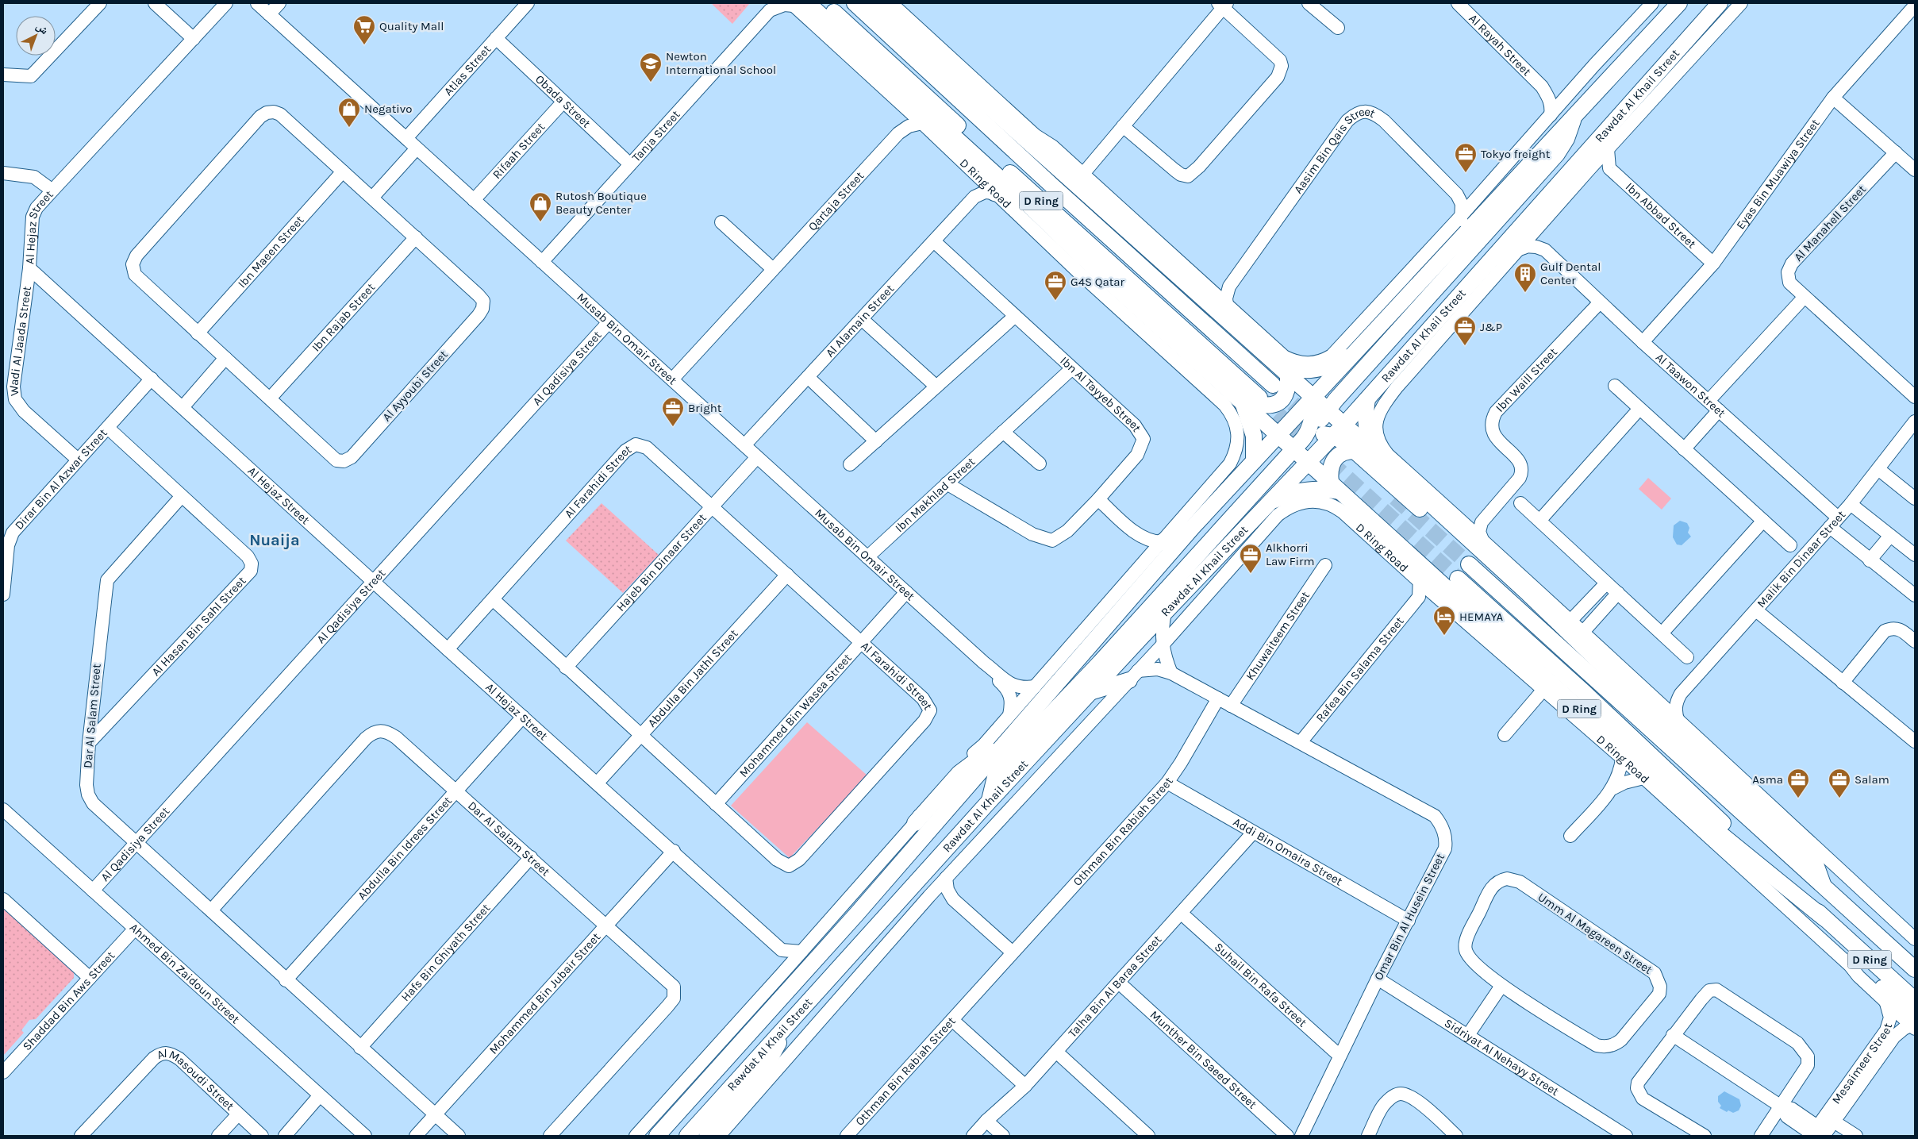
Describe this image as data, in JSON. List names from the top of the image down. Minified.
{"streets":{"main road":["Rawdat Al Khail Street","D Ring Road","D Ring"],"street":["Al Rayah Street","Atlas Street","Obada Street","Tanja Street","Rifaah Street","Aasim Bin Qais Street","Eyas Bin Muawiya Street","Qartaja Street","Ibn Abbad Street","Al Manahell Street","Al Hejaz Street","Ibn Maeen Street","Ibn Rajab Street","Al Alamain Street","Musab Bin Omair Street","Wadi Al Jaada Street","Al Qadisiya Street","Ibn Waill Street","Al Taawon Street","Al Ayyoubi Street","Ibn Al Tayyeb Street","Dirar Bin Al Azwar Street","Al Farahidi Street","Ibn Makhlad Street","Malik Bin Dinaar Street","Hajeb Bin Dinaar Street","Al Hasan Bin Sahl Street","Khuwaiteem Street","Rafea Bin Salama Street","Abdulla Bin Jathl Street","Dar Al Salam Street","Mohammed Bin Wasea Street","Othman Bin Rabiah Street","Abdulla Bin Idrees Street","Addi Bin Omaira Street","Omar Bin Al Husein Street","Umm Al Magareen Street","Hafs Bin Ghiyath Street","Ahmed Bin Zaidoun Street","Suhail Bin Rafa Street","Talha Bin Al Baraa Street","Mohammed Bin Jubair Street","Shaddad Bin Aws Street","Sidriyat Al Nehayy Street","Munther Bin Saeed Street","Mesaimeer Street","Al Masoudi Street"]},"crossings":[["Atlas Street","Obada Street"],["Atlas Street","Musab Bin Omair Street"],["Rawdat Al Khail Street","D Ring Road"],["Rawdat Al Khail Street","D Ring"],["Rawdat Al Khail Street","Musab Bin Omair Street"],["Rawdat Al Khail Street","Al Taawon Street"],["Rawdat Al Khail Street","Omar Bin Al Husein Street"],["Obada Street","Tanja Street"],["Obada Street","Rifaah Street"],["Tanja Street","D Ring Road"],["Tanja Street","Musab Bin Omair Street"],["Rifaah Street","Musab Bin Omair Street"],["Eyas Bin Muawiya Street","Ibn Abbad Street"],["Eyas Bin Muawiya Street","Al Taawon Street"],["D Ring Road","Qartaja Street"],["D Ring Road","D Ring"],["D Ring Road","Mesaimeer Street"],["Qartaja Street","Musab Bin Omair Street"],["Al Hejaz Street","Wadi Al Jaada Street"],["Al Hejaz Street","Al Qadisiya Street"],["Al Hejaz Street","Dirar Bin Al Azwar Street"],["Al Hejaz Street","Al Farahidi Street"],["Al Hejaz Street","Abdulla Bin Jathl Street"],["Al Hejaz Street","Abdulla Bin Idrees Street"],["Al Hejaz Street","Mohammed Bin Jubair Street"],["Ibn Maeen Street","Al Ayyoubi Street"],["Ibn Rajab Street","Al Ayyoubi Street"],["Al Alamain Street","Musab Bin Omair Street"],["Al Alamain Street","Ibn Al Tayyeb Street"],["Musab Bin Omair Street","Al Qadisiya Street"],["Musab Bin Omair Street","Ibn Makhlad Street"],["Musab Bin Omair Street","Hajeb Bin Dinaar Street"],["Musab Bin Omair Street","Mohammed Bin Wasea Street"],["Wadi Al Jaada Street","Dirar Bin Al Azwar Street"],["Al Qadisiya Street","Dar Al Salam Street"],["Al Qadisiya Street","Ahmed Bin Zaidoun Street"],["Ibn Waill Street","Al Taawon Street"],["Al Taawon Street","Malik Bin Dinaar Street"],["Ibn Al Tayyeb Street","Ibn Makhlad Street"],["Dirar Bin Al Azwar Street","Al Hasan Bin Sahl Street"],["Al Farahidi Street","Hajeb Bin Dinaar Street"],["Al Farahidi Street","Abdulla Bin Jathl Street"],["Al Farahidi Street","Mohammed Bin Wasea Street"],["Al Hasan Bin Sahl Street","Dar Al Salam Street"],["Khuwaiteem Street","Omar Bin Al Husein Street"],["Rafea Bin Salama Street","Omar Bin Al Husein Street"],["Dar Al Salam Street","Abdulla Bin Idrees Street"],["Dar Al Salam Street","Hafs Bin Ghiyath Street"],["Dar Al Salam Street","Mohammed Bin Jubair Street"],["Othman Bin Rabiah Street","Addi Bin Omaira Street"],["Othman Bin Rabiah Street","Omar Bin Al Husein Street"],["Addi Bin Omaira Street","Omar Bin Al Husein Street"],["Addi Bin Omaira Street","Talha Bin Al Baraa Street"],["Omar Bin Al Husein Street","Suhail Bin Rafa Street"],["Omar Bin Al Husein Street","Sidriyat Al Nehayy Street"],["Ahmed Bin Zaidoun Street","Shaddad Bin Aws Street"],["Suhail Bin Rafa Street","Talha Bin Al Baraa Street"],["Talha Bin Al Baraa Street","Munther Bin Saeed Street"]],"districts":["Nuaija"],"places":{"supermarket":["Quality Mall"],"school or university":["Newton International School"],"shop":["Negativo","Rutosh Boutique Beauty Center"],"office":["Tokyo freight","G4S Qatar","J&P","Bright","Alkhorri Law Firm","Asma","Salam"],"building":["Gulf Dental Center"],"hotel":["HEMAYA"]},"north":"top right"}
